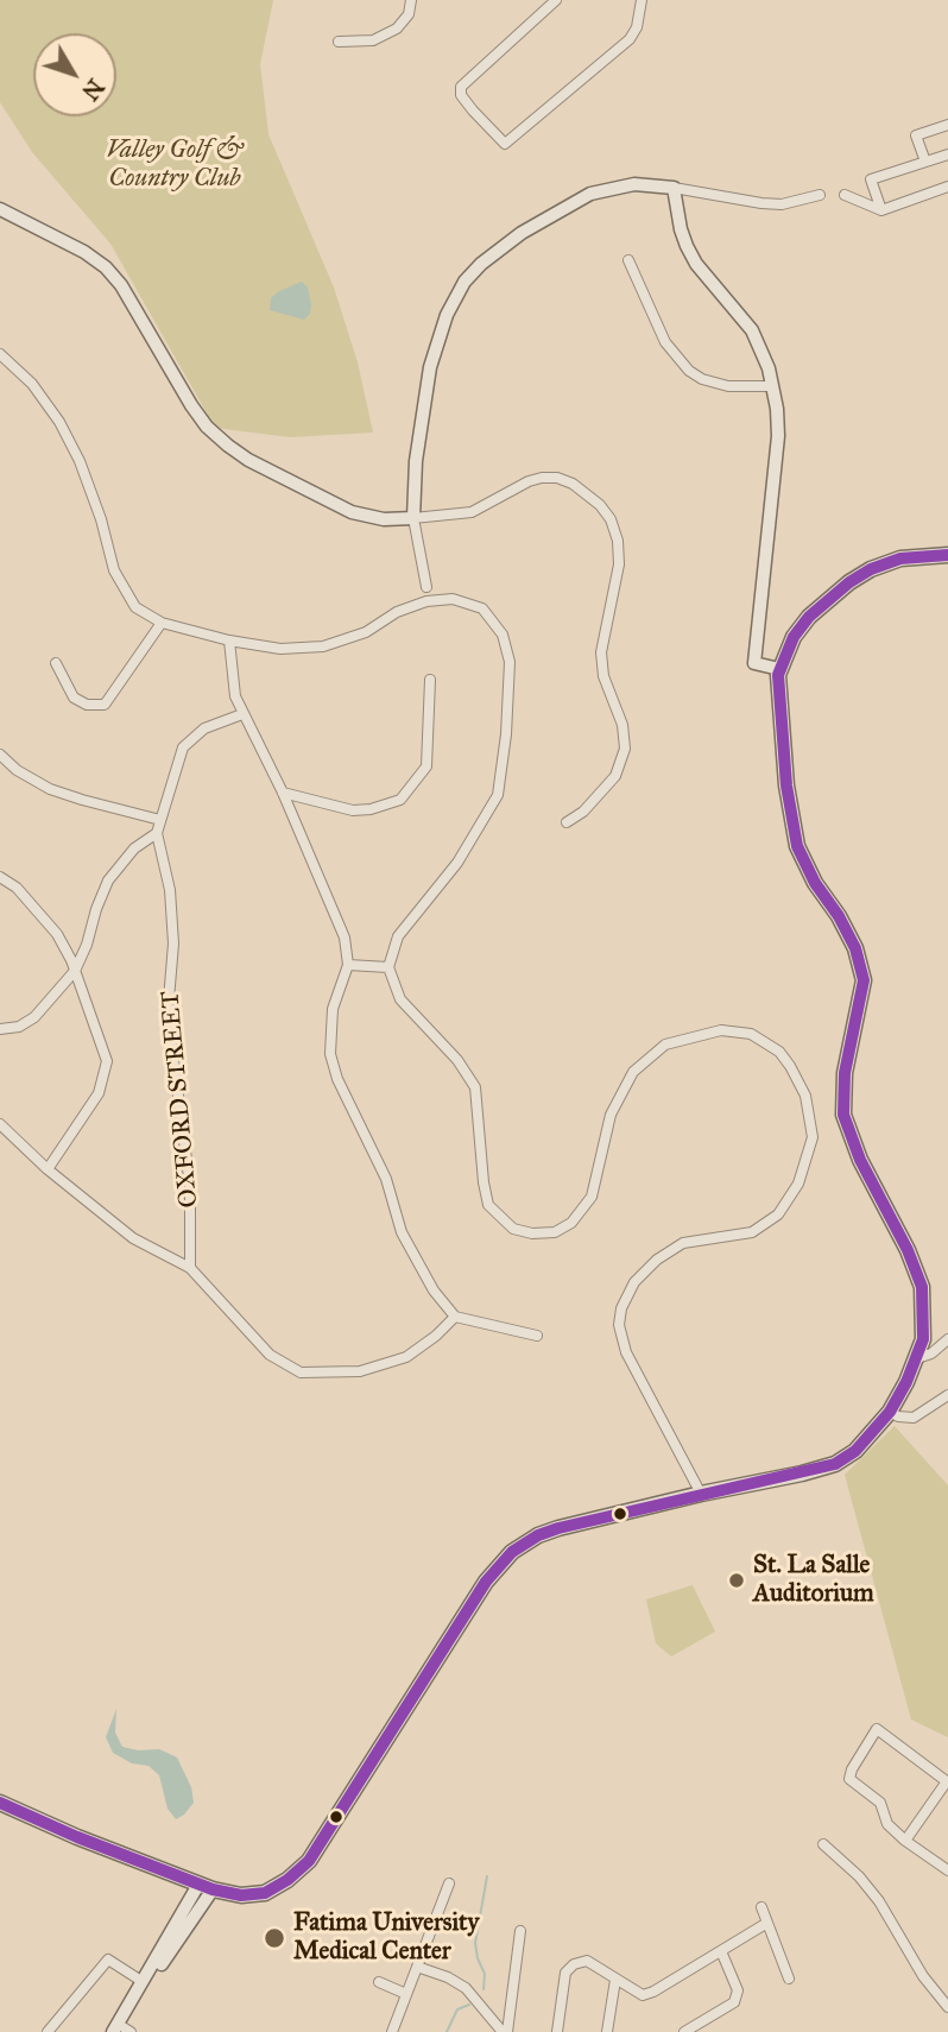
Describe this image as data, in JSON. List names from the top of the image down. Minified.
{"streets":{"street":["OXFORD STREET"]},"parks":["Valley Golf & Country Club"],"places":["St. La Salle Auditorium","Fatima University Medical Center"],"north":"bottom right"}
